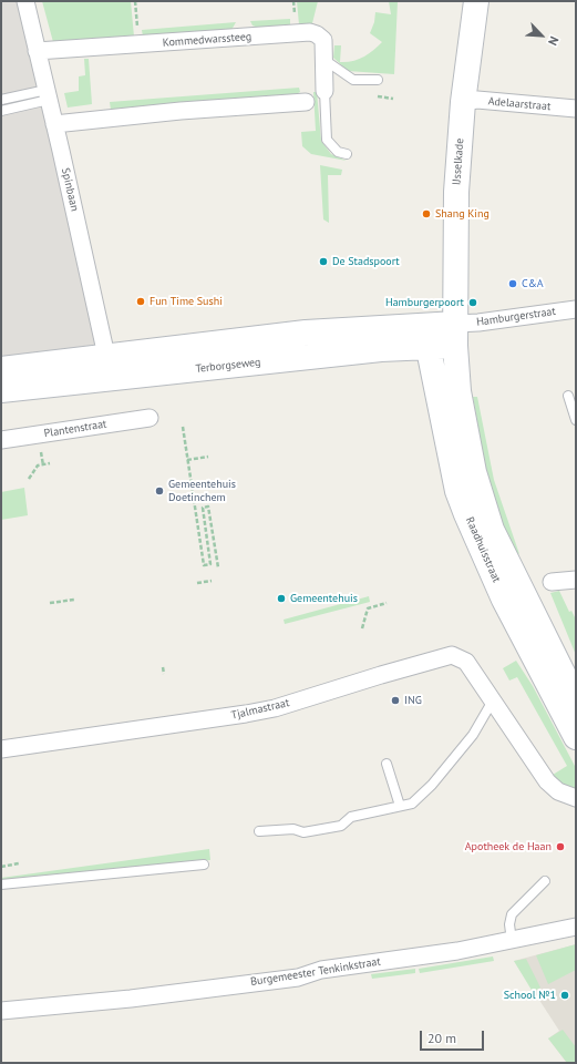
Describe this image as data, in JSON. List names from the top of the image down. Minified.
{"streets":{"main road":["IJsselkade","Terborgseweg","Raadhuisstraat"],"street":["Kommedwarssteeg","Adelaarstraat","Spinbaan","Hamburgerstraat","Plantenstraat","Tjalmastraat","Burgemeester Tenkinkstraat"]},"crossings":[["Kommedwarssteeg","Spinbaan"],["Adelaarstraat","IJsselkade"],["IJsselkade","Hamburgerstraat"],["IJsselkade","Terborgseweg"],["IJsselkade","Raadhuisstraat"],["Spinbaan","Terborgseweg"],["Hamburgerstraat","Terborgseweg"],["Hamburgerstraat","Raadhuisstraat"],["Terborgseweg","Raadhuisstraat"]],"places":["Shang King","De Stadspoort","C&A","Fun Time Sushi","Hamburgerpoort","Gemeentehuis Doetinchem","Gemeentehuis","ING","Apotheek de Haan","School №1"],"scale_bar":"20 m","north":"bottom right"}
